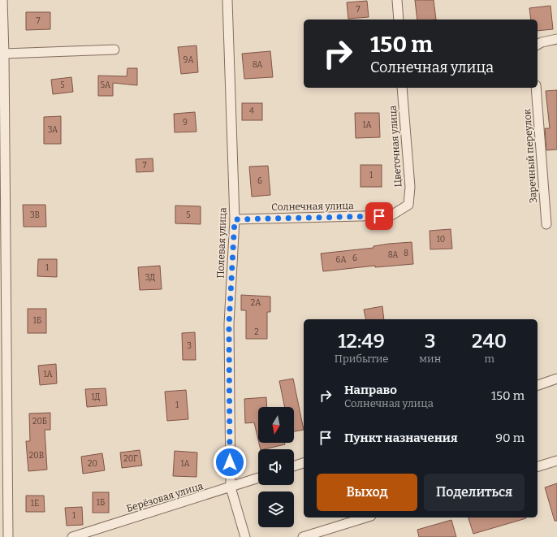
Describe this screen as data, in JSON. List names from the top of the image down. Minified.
{"streets":{"street":["Цветочная улица","Заречный переулок","Солнечная улица","Полевая улица","Берёзовая улица"]},"crossings":[["Цветочная улица","Солнечная улица"],["Солнечная улица","Полевая улица"],["Полевая улица","Берёзовая улица"]],"house_numbers":["7","7","9А","8А","5","5А","4","9","1А","3А","7","1","6","3В","5","10","8","8А","6","6А","1","3Д","2А","1Б","2","3","1А","1Д","1","20Б","20В","20Г","20","1А","1Б","1Е","1"],"north":"bottom","page":{"turn":["150 m","Солнечная улица"],"eta":["12:49","Прибытие","3","мин","240","m"],"list":[{"name":"Направо","note":"Солнечная улица","value":"150 m"},{"name":"Пункт назначения","value":"90 m"}],"buttons":["Выход","Поделиться"]}}
